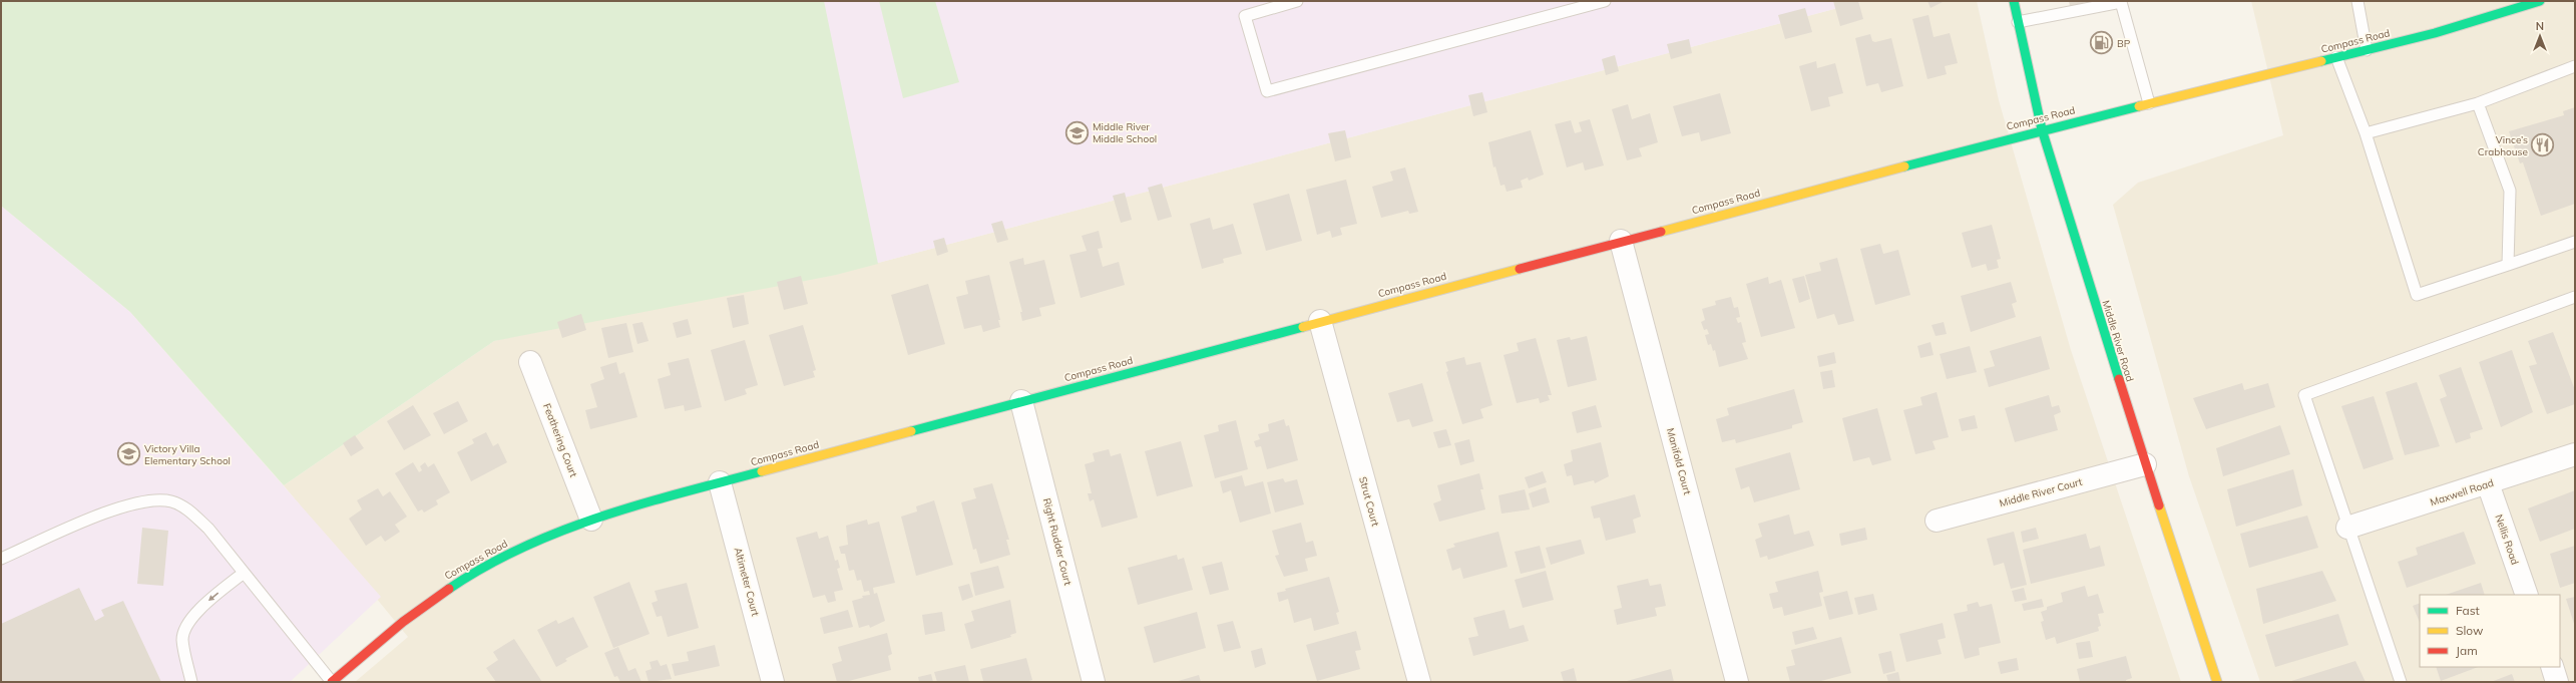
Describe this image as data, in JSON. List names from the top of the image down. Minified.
{"streets":{"street":["Compass Road","Middle River Road","Feathering Court","Manifold Court","Middle River Court","Maxwell Road","Strut Court","Nellis Road","Right Rudder Court","Altimeter Court"]},"crossings":[["Compass Road","Middle River Road"],["Compass Road","Feathering Court"],["Compass Road","Manifold Court"],["Compass Road","Strut Court"],["Compass Road","Right Rudder Court"],["Compass Road","Altimeter Court"],["Middle River Road","Middle River Court"],["Maxwell Road","Nellis Road"]],"places":{"fuel station":["BP"],"school or university":["Middle River Middle School","Victory Villa Elementary School"],"restaurant":["Vince’s Crabhouse"]},"legend":["Fast","Slow","Jam"],"north":"top"}
